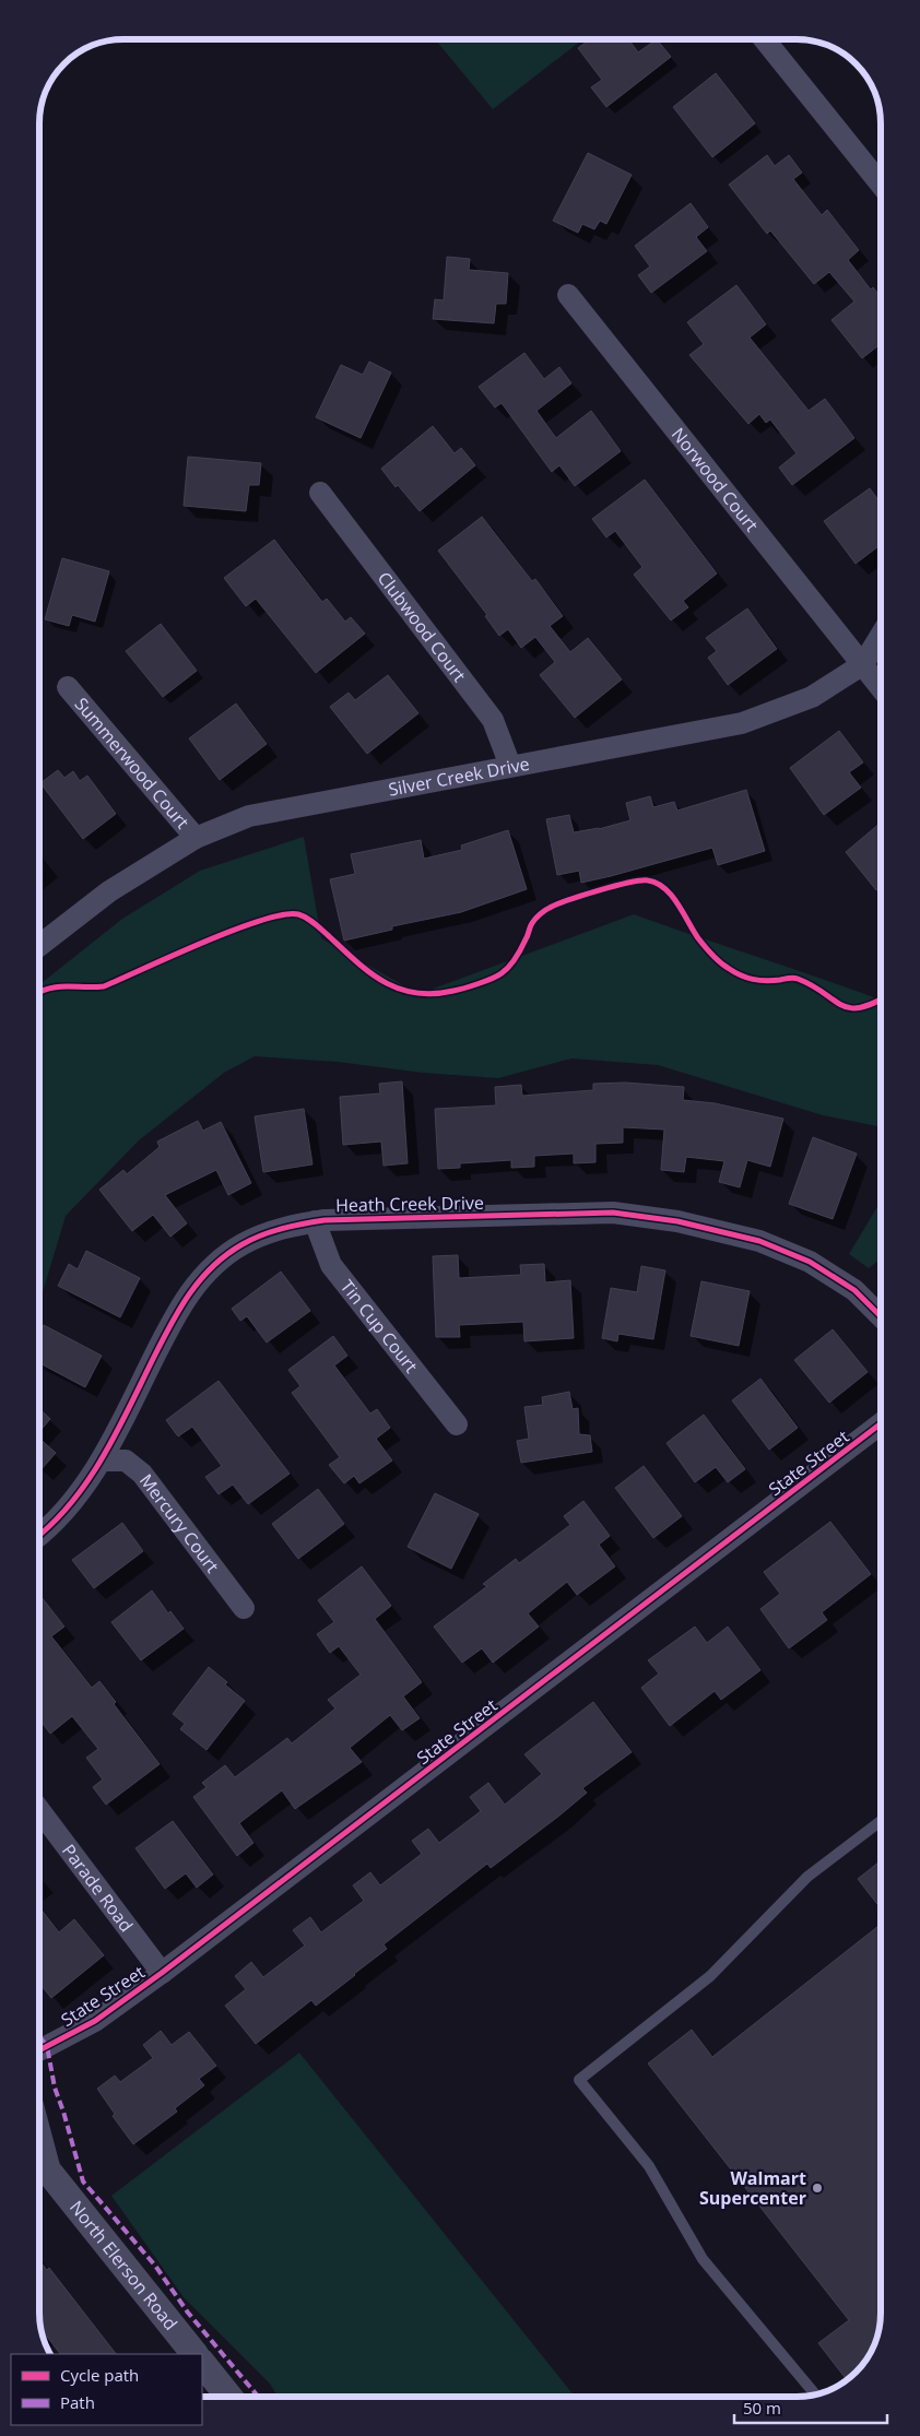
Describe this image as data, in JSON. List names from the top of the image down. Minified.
{"streets":{"street":["Norwood Court","Clubwood Court","Summerwood Court","Silver Creek Drive","Heath Creek Drive","Tin Cup Court","State Street","Mercury Court","Parade Road","North Elerson Road"]},"crossings":[["Norwood Court","Silver Creek Drive"],["Clubwood Court","Silver Creek Drive"],["Summerwood Court","Silver Creek Drive"],["Heath Creek Drive","Tin Cup Court"],["Heath Creek Drive","Mercury Court"],["State Street","Parade Road"]],"places":["Walmart Supercenter"],"legend":["Cycle path","Path"],"scale_bar":"50 m"}
